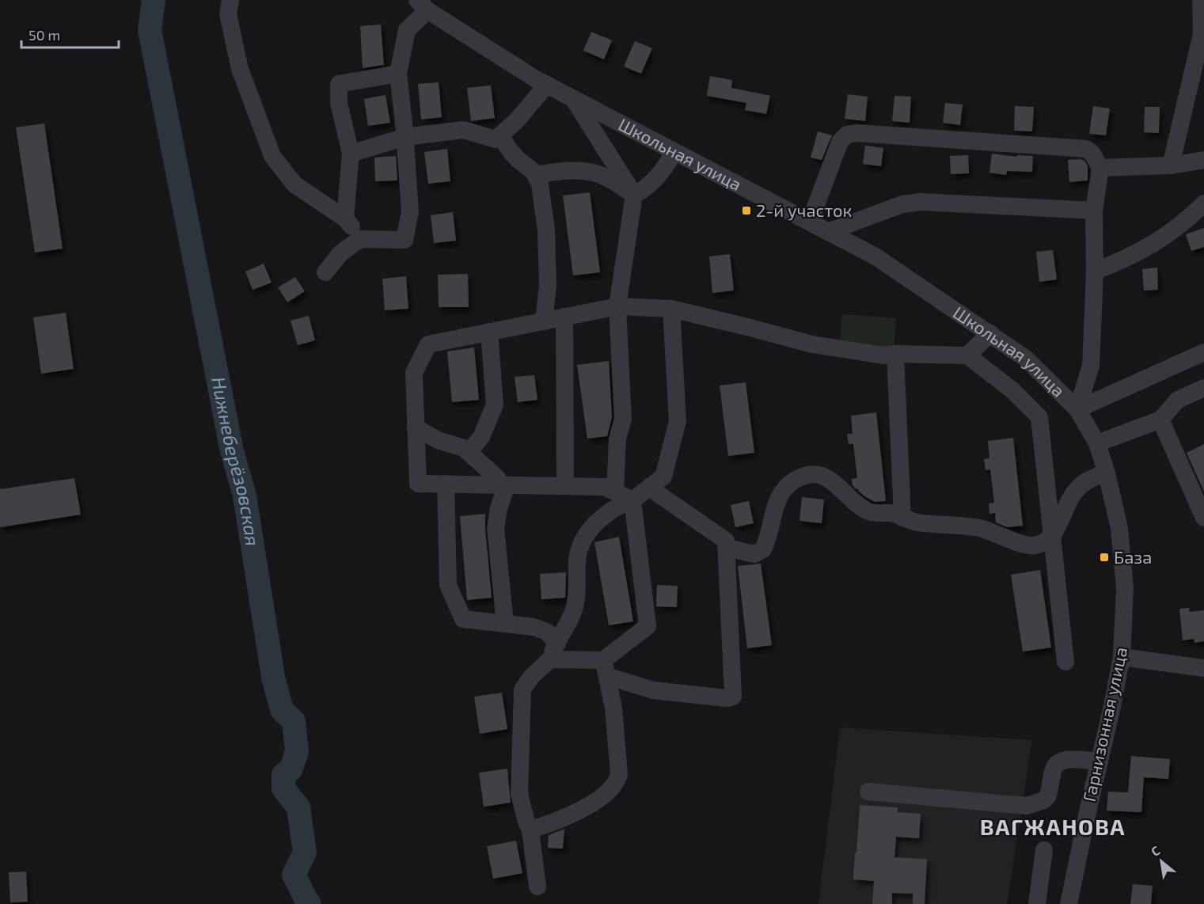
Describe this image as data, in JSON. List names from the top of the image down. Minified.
{"streets":{"street":["Школьная улица","Гарнизонная улица"]},"crossings":[["Школьная улица","Гарнизонная улица"]],"districts":["ВАГЖАНОВА"],"water":["Нижнеберёзовская"],"places":{"transit":["2-й участок","База"]},"scale_bar":"50 m","north":"top left"}
